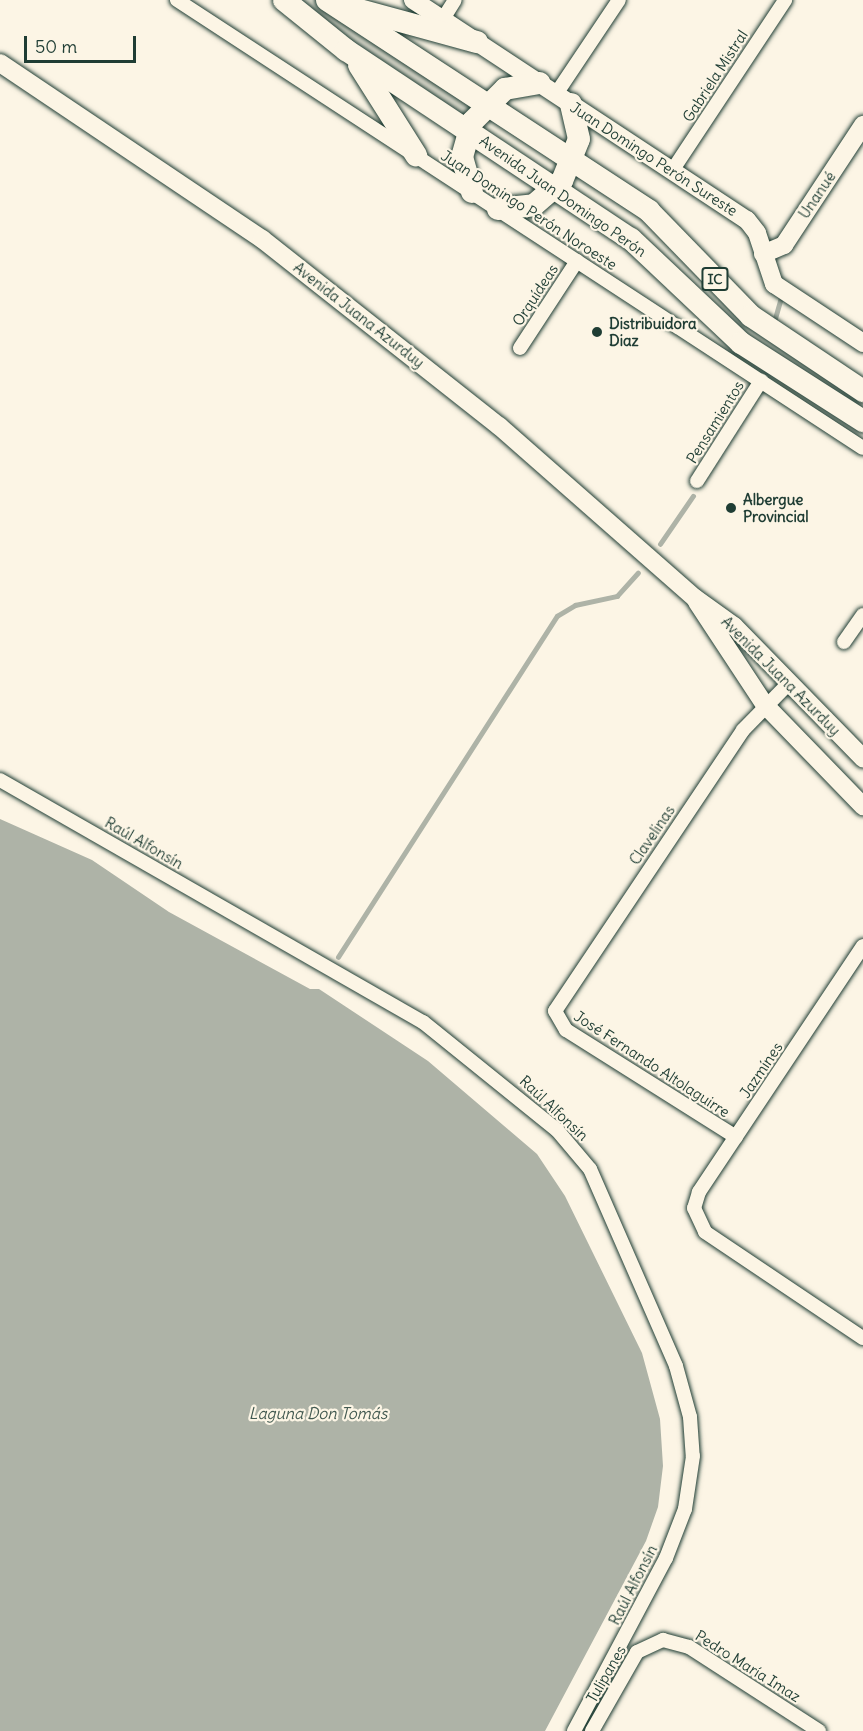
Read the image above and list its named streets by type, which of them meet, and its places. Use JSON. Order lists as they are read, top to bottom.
{
  "streets": {
    "main road": ["Avenida Juan Domingo Perón", "IC"],
    "street": [
      "Gabriela Mistral",
      "Juan Domingo Perón Sureste",
      "Unanué",
      "Juan Domingo Perón Noroeste",
      "Orquídeas",
      "Avenida Juana Azurduy",
      "Pensamientos",
      "Clavelinas",
      "Raúl Alfonsín",
      "José Fernando Altolaguirre",
      "Jazmínes",
      "Pedro María Imaz",
      "Tulipanes"
    ]
  },
  "crossings": [
    ["Gabriela Mistral", "Juan Domingo Perón Sureste"],
    ["Juan Domingo Perón Sureste", "Unanué"],
    ["Juan Domingo Perón Noroeste", "Orquídeas"],
    ["Juan Domingo Perón Noroeste", "Pensamientos"],
    ["Avenida Juana Azurduy", "Clavelinas"],
    ["Clavelinas", "José Fernando Altolaguirre"],
    ["José Fernando Altolaguirre", "Jazmínes"],
    ["Pedro María Imaz", "Tulipanes"]
  ],
  "water": ["Laguna Don Tomás"],
  "places": ["Distribuidora Diaz", "Albergue Provincial"],
  "scale_bar": "50 m"
}
